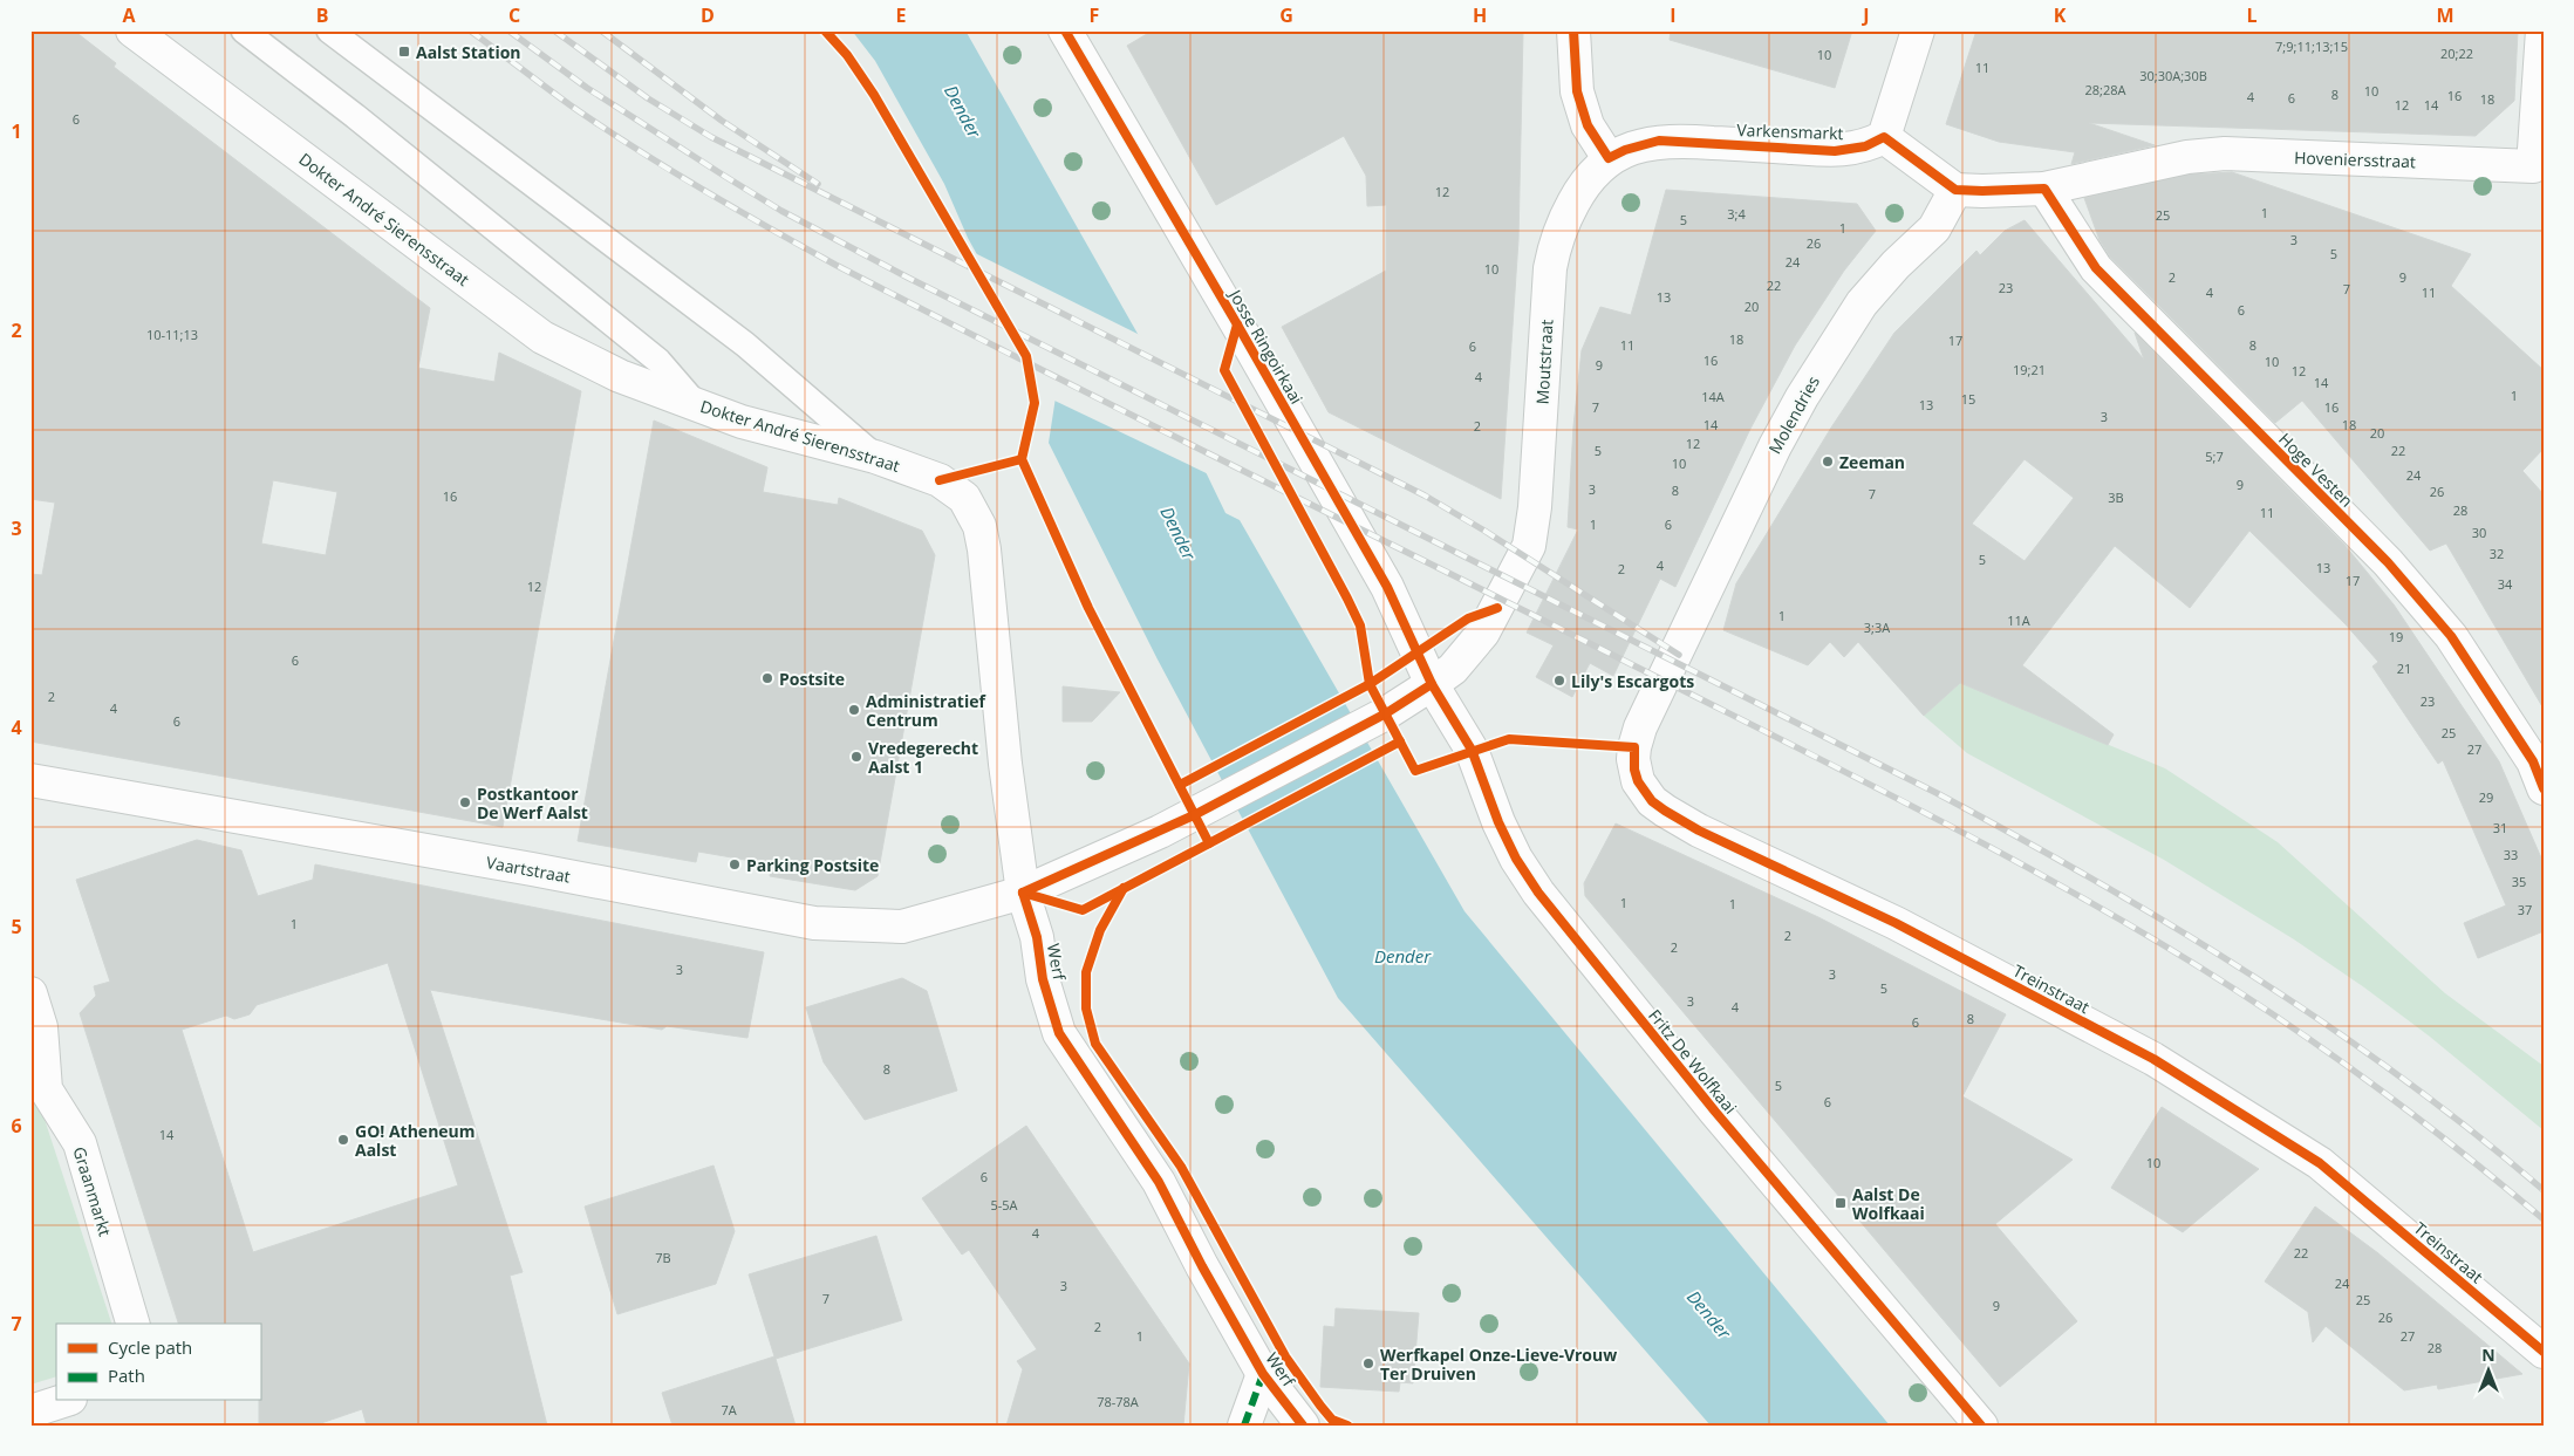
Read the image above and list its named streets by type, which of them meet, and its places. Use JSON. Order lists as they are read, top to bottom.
{
  "streets": {
    "street": [
      "Varkensmarkt",
      "Hoveniersstraat",
      "Dokter André Sierensstraat",
      "Josse Ringoirkaai",
      "Moutstraat",
      "Molendries",
      "Hoge Vesten",
      "Vaartstraat",
      "Werf",
      "Treinstraat",
      "Fritz De Wolfkaai",
      "Graanmarkt"
    ]
  },
  "crossings": [
    ["Varkensmarkt", "Moutstraat"],
    ["Hoveniersstraat", "Hoge Vesten"],
    ["Dokter André Sierensstraat", "Vaartstraat"],
    ["Dokter André Sierensstraat", "Werf"],
    ["Josse Ringoirkaai", "Moutstraat"],
    ["Josse Ringoirkaai", "Fritz De Wolfkaai"],
    ["Moutstraat", "Fritz De Wolfkaai"],
    ["Molendries", "Treinstraat"],
    ["Vaartstraat", "Werf"]
  ],
  "water": ["Dender"],
  "places": {
    "transit": ["Aalst Station", "Aalst De Wolfkaai"],
    "other": [
      "Zeeman",
      "Postsite",
      "Lily's Escargots",
      "Administratief Centrum",
      "Vredegerecht Aalst 1",
      "Postkantoor De Werf Aalst",
      "Parking Postsite",
      "GO! Atheneum Aalst",
      "Werfkapel Onze-Lieve-Vrouw Ter Druiven"
    ]
  },
  "house_numbers": [
    "7;9;11;13;15",
    "20;22",
    "10",
    "11",
    "30;30A;30B",
    "28;28A",
    "10",
    "8",
    "16",
    "4",
    "6",
    "18",
    "12",
    "14",
    "6",
    "12",
    "1",
    "3;4",
    "25",
    "5",
    "1",
    "3",
    "26",
    "5",
    "24",
    "10",
    "2",
    "9",
    "22",
    "23",
    "7",
    "4",
    "11",
    "13",
    "20",
    "6",
    "10-11;13",
    "18",
    "17",
    "11",
    "8",
    "6",
    "16",
    "10",
    "9",
    "19;21",
    "12",
    "4",
    "14",
    "1",
    "14A",
    "15",
    "13",
    "7",
    "16",
    "3",
    "14",
    "18",
    "2",
    "20",
    "12",
    "5",
    "22",
    "5;7",
    "10",
    "24",
    "9",
    "3",
    "8",
    "26",
    "7",
    "16",
    "3B",
    "28",
    "11",
    "1",
    "6",
    "30",
    "32",
    "5",
    "4",
    "13",
    "2",
    "17",
    "34",
    "12",
    "1",
    "11A",
    "3;3A",
    "19",
    "6",
    "21",
    "2",
    "23",
    "4",
    "6",
    "25",
    "27",
    "29",
    "31",
    "33",
    "35",
    "1",
    "1",
    "37",
    "1",
    "2",
    "2",
    "3",
    "3",
    "5",
    "3",
    "4",
    "8",
    "6",
    "8",
    "5",
    "6",
    "14",
    "10",
    "6",
    "5-5A",
    "4",
    "22",
    "7B",
    "24",
    "3",
    "7",
    "25",
    "9",
    "26",
    "2",
    "1",
    "27",
    "28",
    "78-78A",
    "7A"
  ],
  "legend": ["Cycle path", "Path"],
  "north": "top",
  "grid": {
    "columns": [
      "A",
      "B",
      "C",
      "D",
      "E",
      "F",
      "G",
      "H",
      "I",
      "J",
      "K",
      "L",
      "M"
    ],
    "rows": [
      "1",
      "2",
      "3",
      "4",
      "5",
      "6",
      "7"
    ]
  }
}
